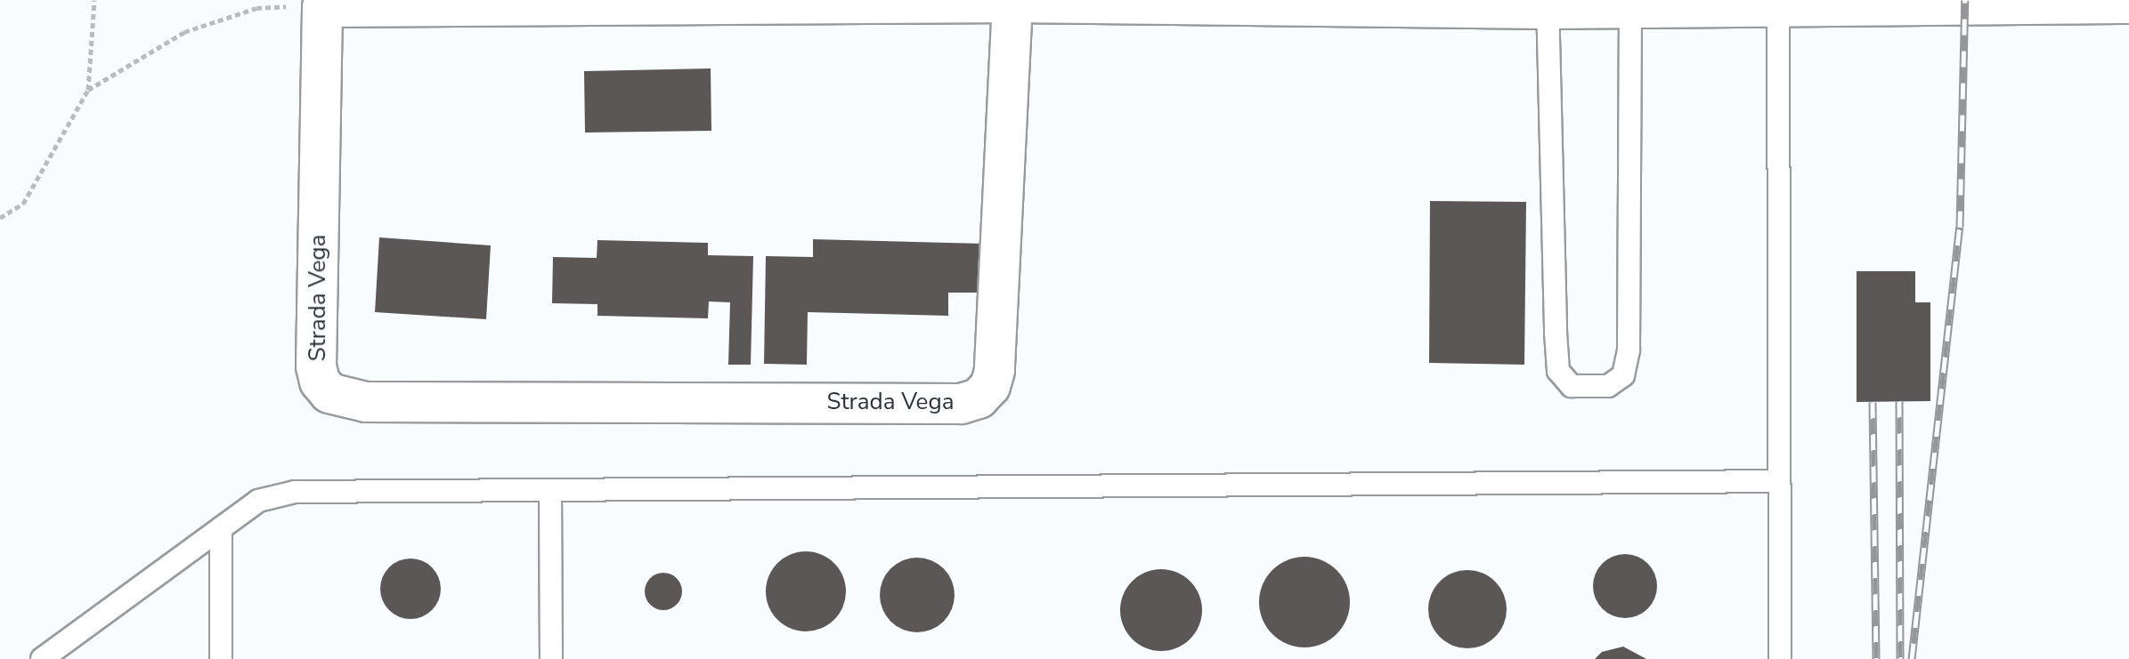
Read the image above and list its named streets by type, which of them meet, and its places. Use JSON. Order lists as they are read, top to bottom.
{
  "streets": {
    "street": ["Strada Vega"]
  }
}
